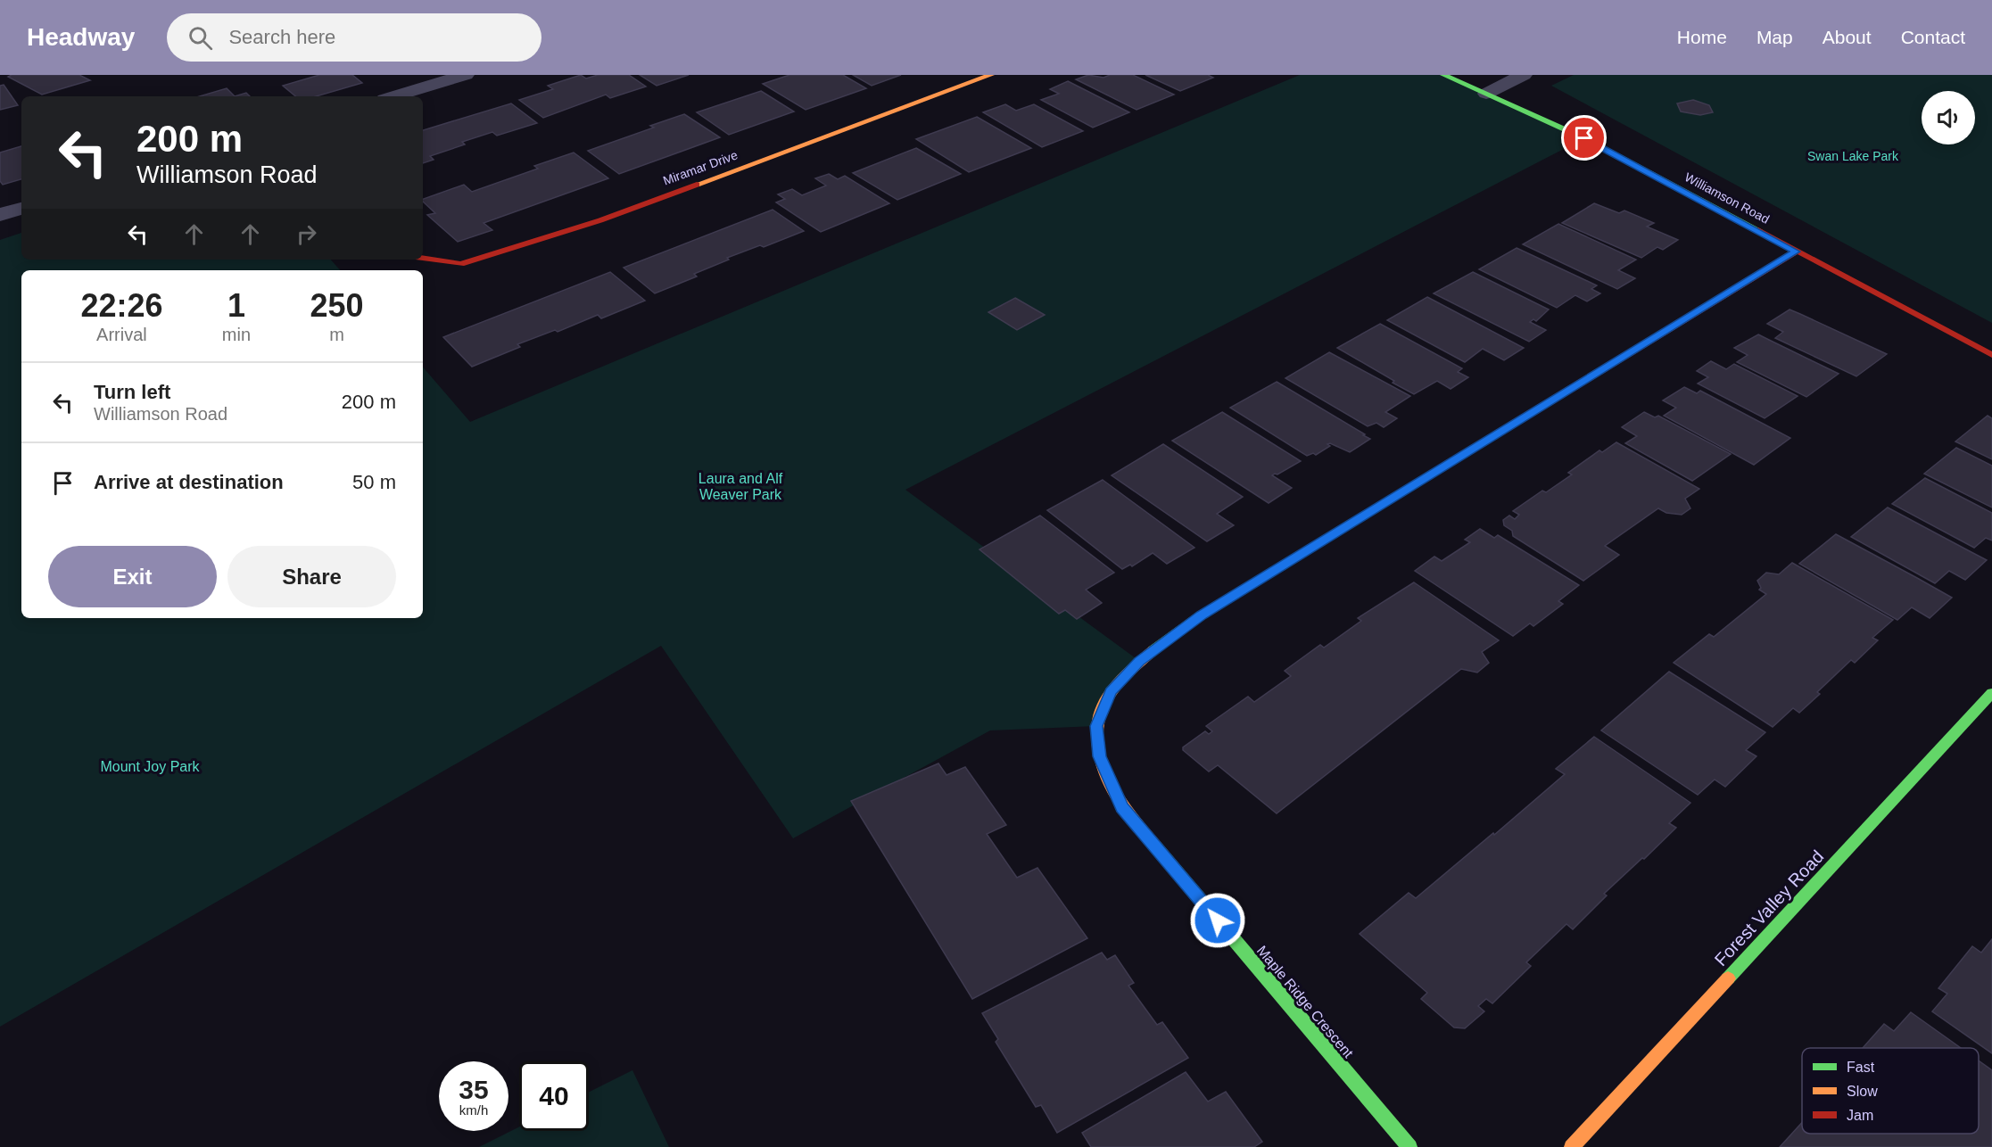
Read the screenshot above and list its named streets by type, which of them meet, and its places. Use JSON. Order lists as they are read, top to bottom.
{
  "streets": {
    "street": [
      "Miramar Drive",
      "Williamson Road",
      "Forest Valley Road",
      "Maple Ridge Crescent"
    ]
  },
  "crossings": [
    ["Williamson Road", "Maple Ridge Crescent"]
  ],
  "parks": ["Swan Lake Park", "Laura and Alf Weaver Park", "Mount Joy Park"],
  "legend": ["Fast", "Slow", "Jam"],
  "page": {
    "header": "Headway",
    "search": "Search here",
    "nav": [
      "Home",
      "Map",
      "About",
      "Contact"
    ],
    "turn": ["200 m", "Williamson Road"],
    "eta": [
      "22:26",
      "Arrival",
      "1",
      "min",
      "250",
      "m"
    ],
    "list": [
      {
        "name": "Turn left",
        "note": "Williamson Road",
        "value": "200 m"
      },
      {
        "name": "Arrive at destination",
        "value": "50 m"
      }
    ],
    "buttons": ["Exit", "Share"],
    "speed": "35 km/h",
    "limit": "40"
  }
}
